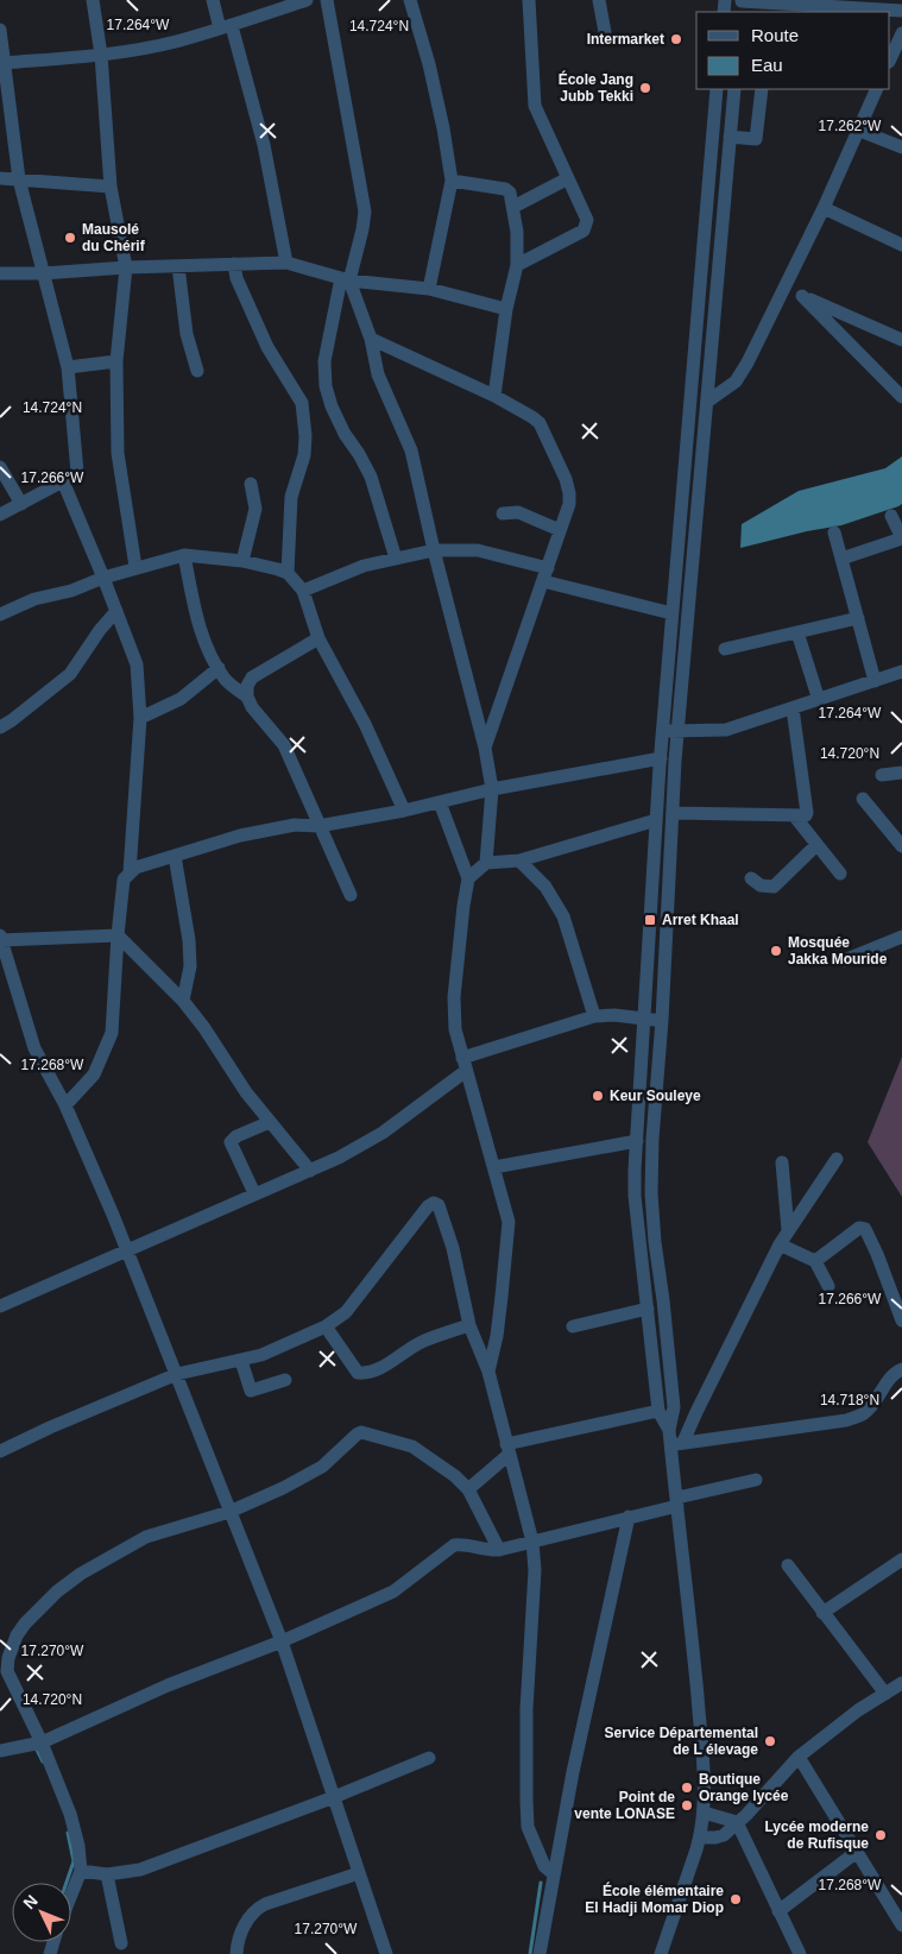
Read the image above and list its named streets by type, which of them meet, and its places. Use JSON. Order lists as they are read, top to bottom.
{
  "places": {
    "other": [
      "Intermarket",
      "École Jang Jubb Tekki",
      "Mausolé du Chérif",
      "Mosquée Jakka Mouride",
      "Keur Souleye",
      "Service Départemental de L élevage",
      "Boutique Orange lycée",
      "Point de vente LONASE",
      "Lycée moderne de Rufisque",
      "École élémentaire El Hadji Momar Diop"
    ],
    "transit": ["Arret Khaal"]
  },
  "legend": ["Route", "Eau"],
  "north": "top left",
  "coordinates": [
    "17.264°W",
    "14.724°N",
    "17.262°W",
    "17.266°W",
    "14.720°N",
    "17.268°W",
    "14.718°N",
    "17.270°W"
  ]
}
